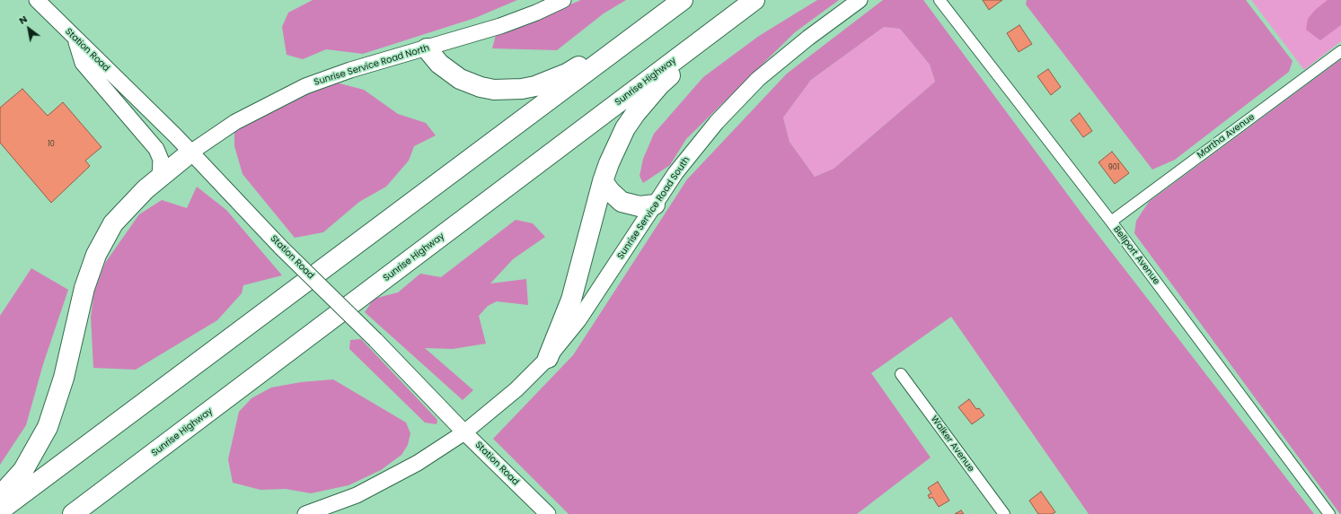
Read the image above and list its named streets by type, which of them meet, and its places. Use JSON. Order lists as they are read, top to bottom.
{
  "streets": {
    "highway": ["Sunrise Highway"],
    "street": [
      "Station Road",
      "Sunrise Service Road North",
      "Martha Avenue",
      "Sunrise Service Road South",
      "Bellport Avenue",
      "Walker Avenue"
    ]
  },
  "crossings": [
    ["Station Road", "Sunrise Service Road North"],
    ["Station Road", "Sunrise Service Road South"],
    ["Martha Avenue", "Bellport Avenue"]
  ],
  "house_numbers": ["10", "901"],
  "north": "top left"
}
